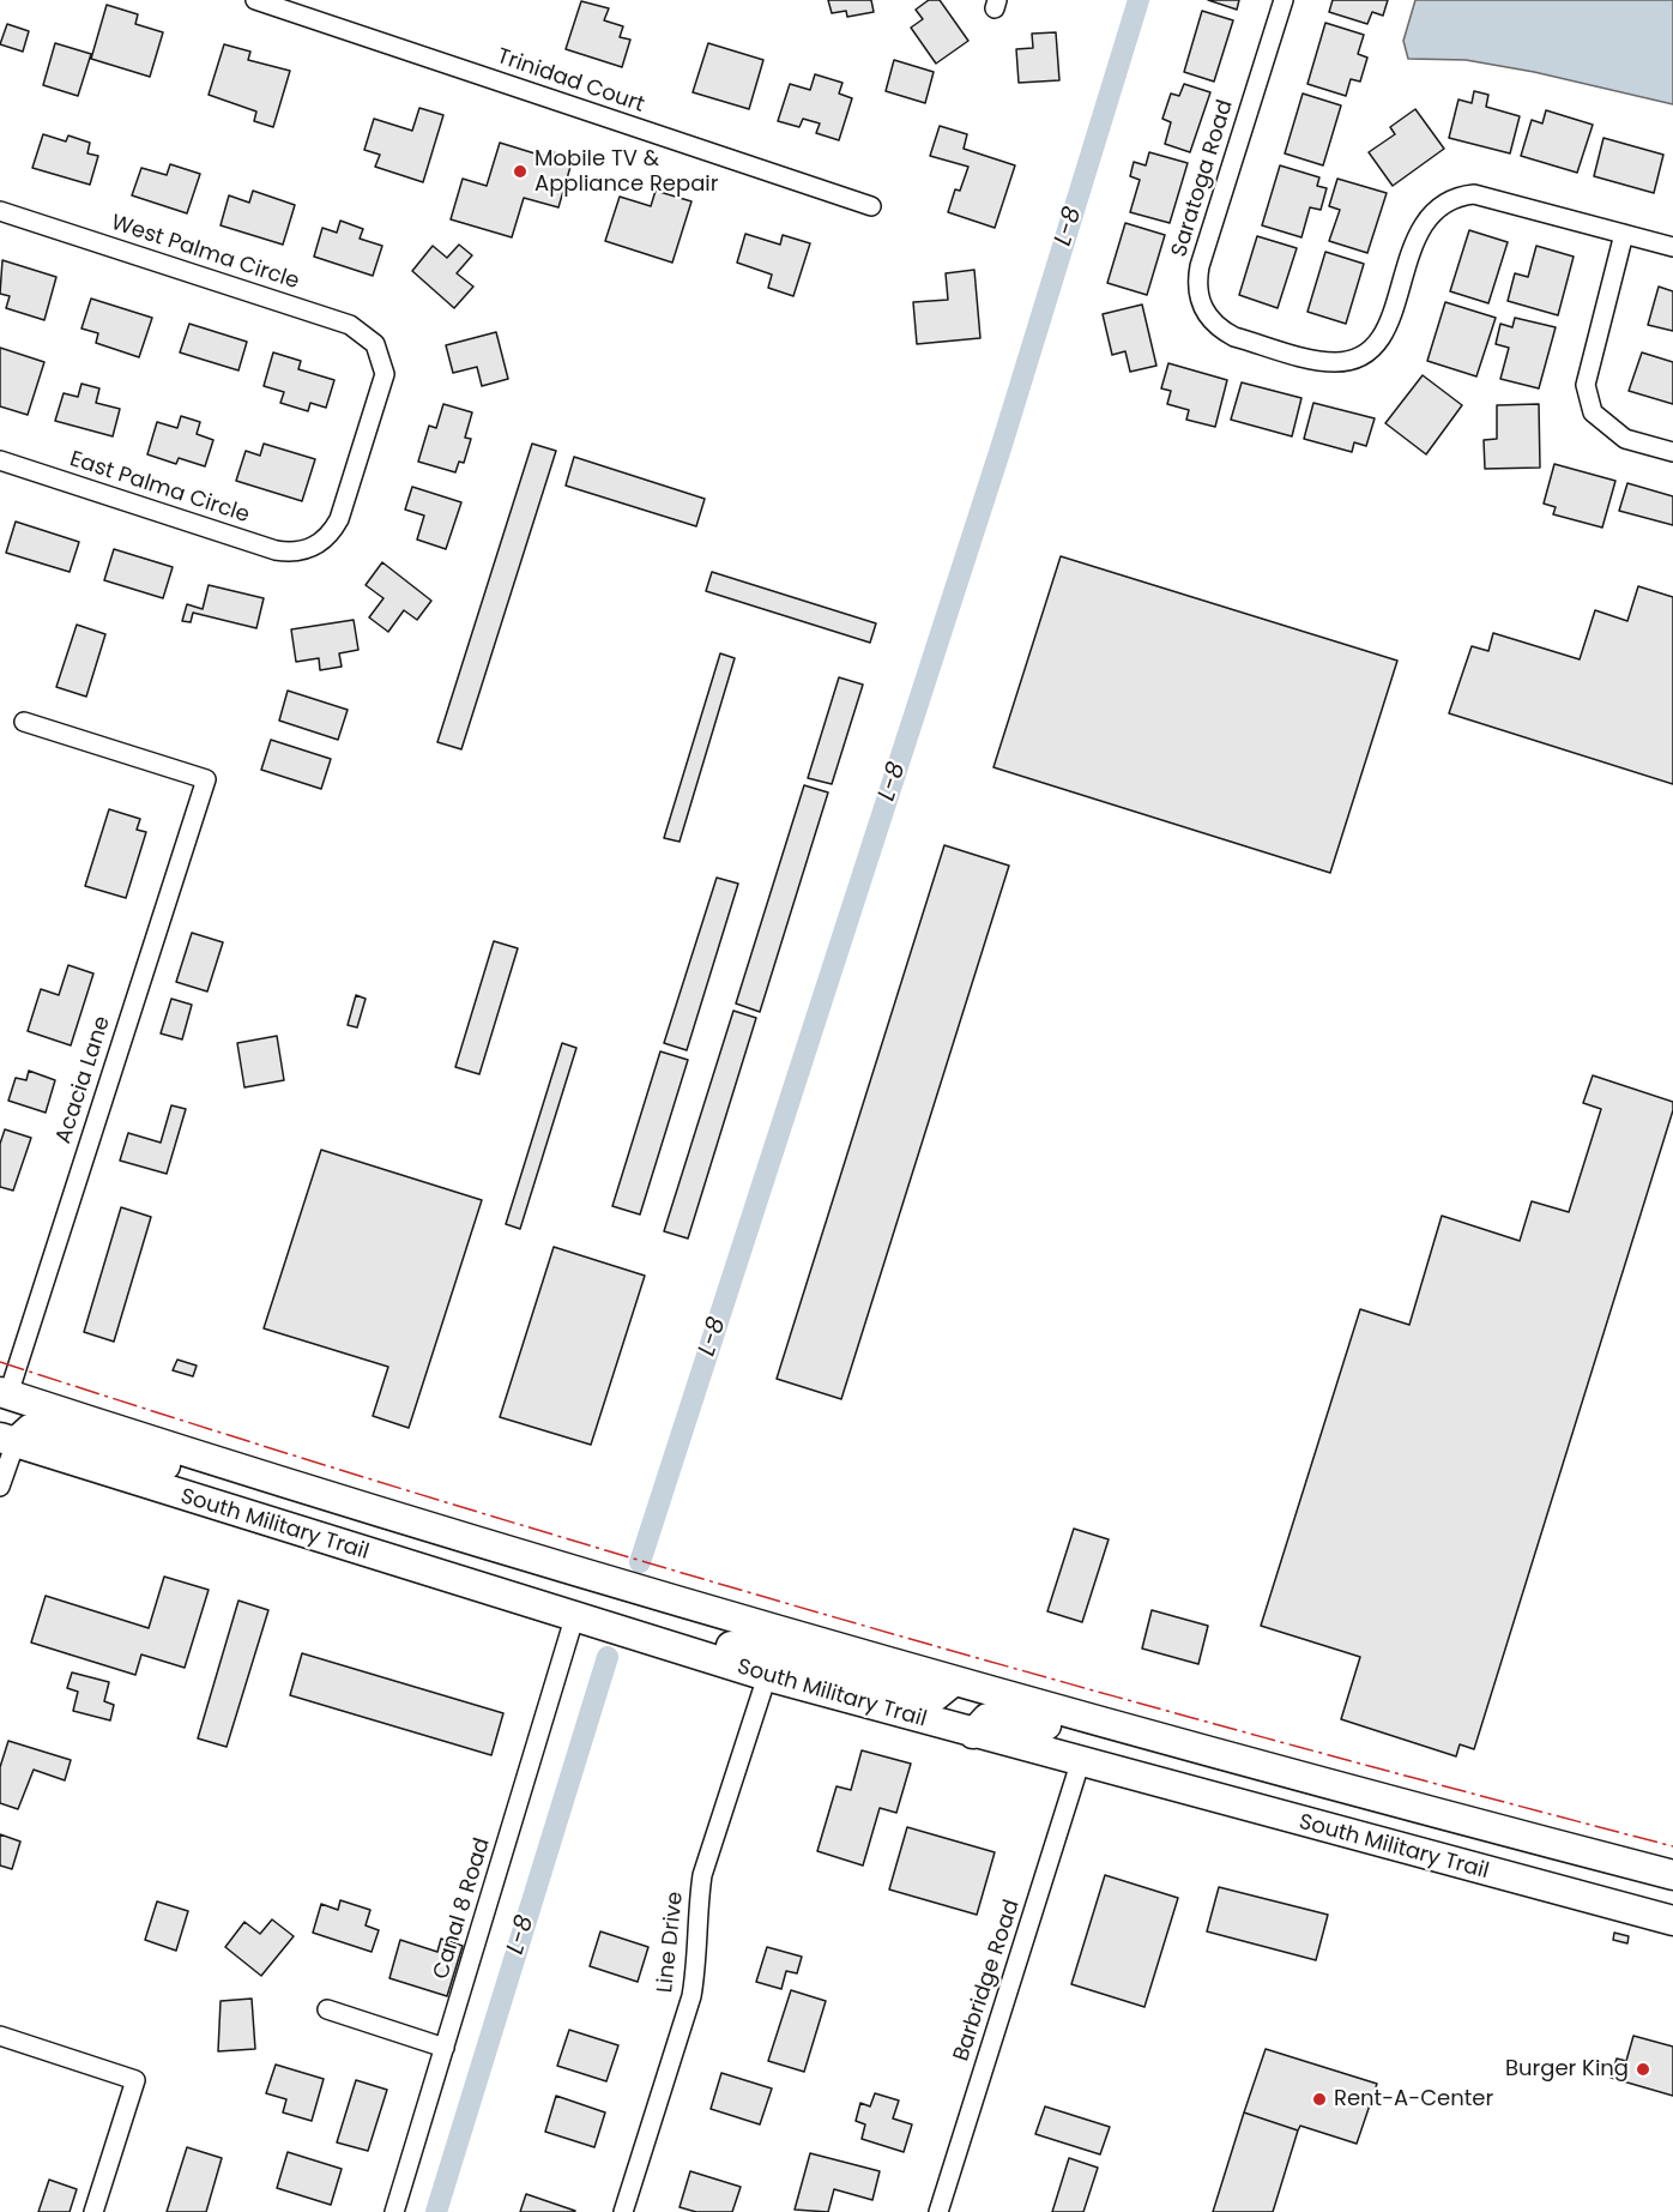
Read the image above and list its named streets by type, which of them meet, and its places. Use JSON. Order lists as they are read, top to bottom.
{
  "streets": {
    "main road": ["South Military Trail"],
    "street": [
      "Trinidad Court",
      "Saratoga Road",
      "West Palma Circle",
      "East Palma Circle",
      "Acacia Lane",
      "Canal 8 Road",
      "Line Drive",
      "Barbridge Road"
    ]
  },
  "crossings": [
    ["West Palma Circle", "East Palma Circle"],
    ["Acacia Lane", "South Military Trail"],
    ["South Military Trail", "Canal 8 Road"],
    ["South Military Trail", "Line Drive"],
    ["South Military Trail", "Barbridge Road"]
  ],
  "water": ["L-8"],
  "places": ["Mobile TV & Appliance Repair", "Burger King", "Rent-A-Center"]
}
